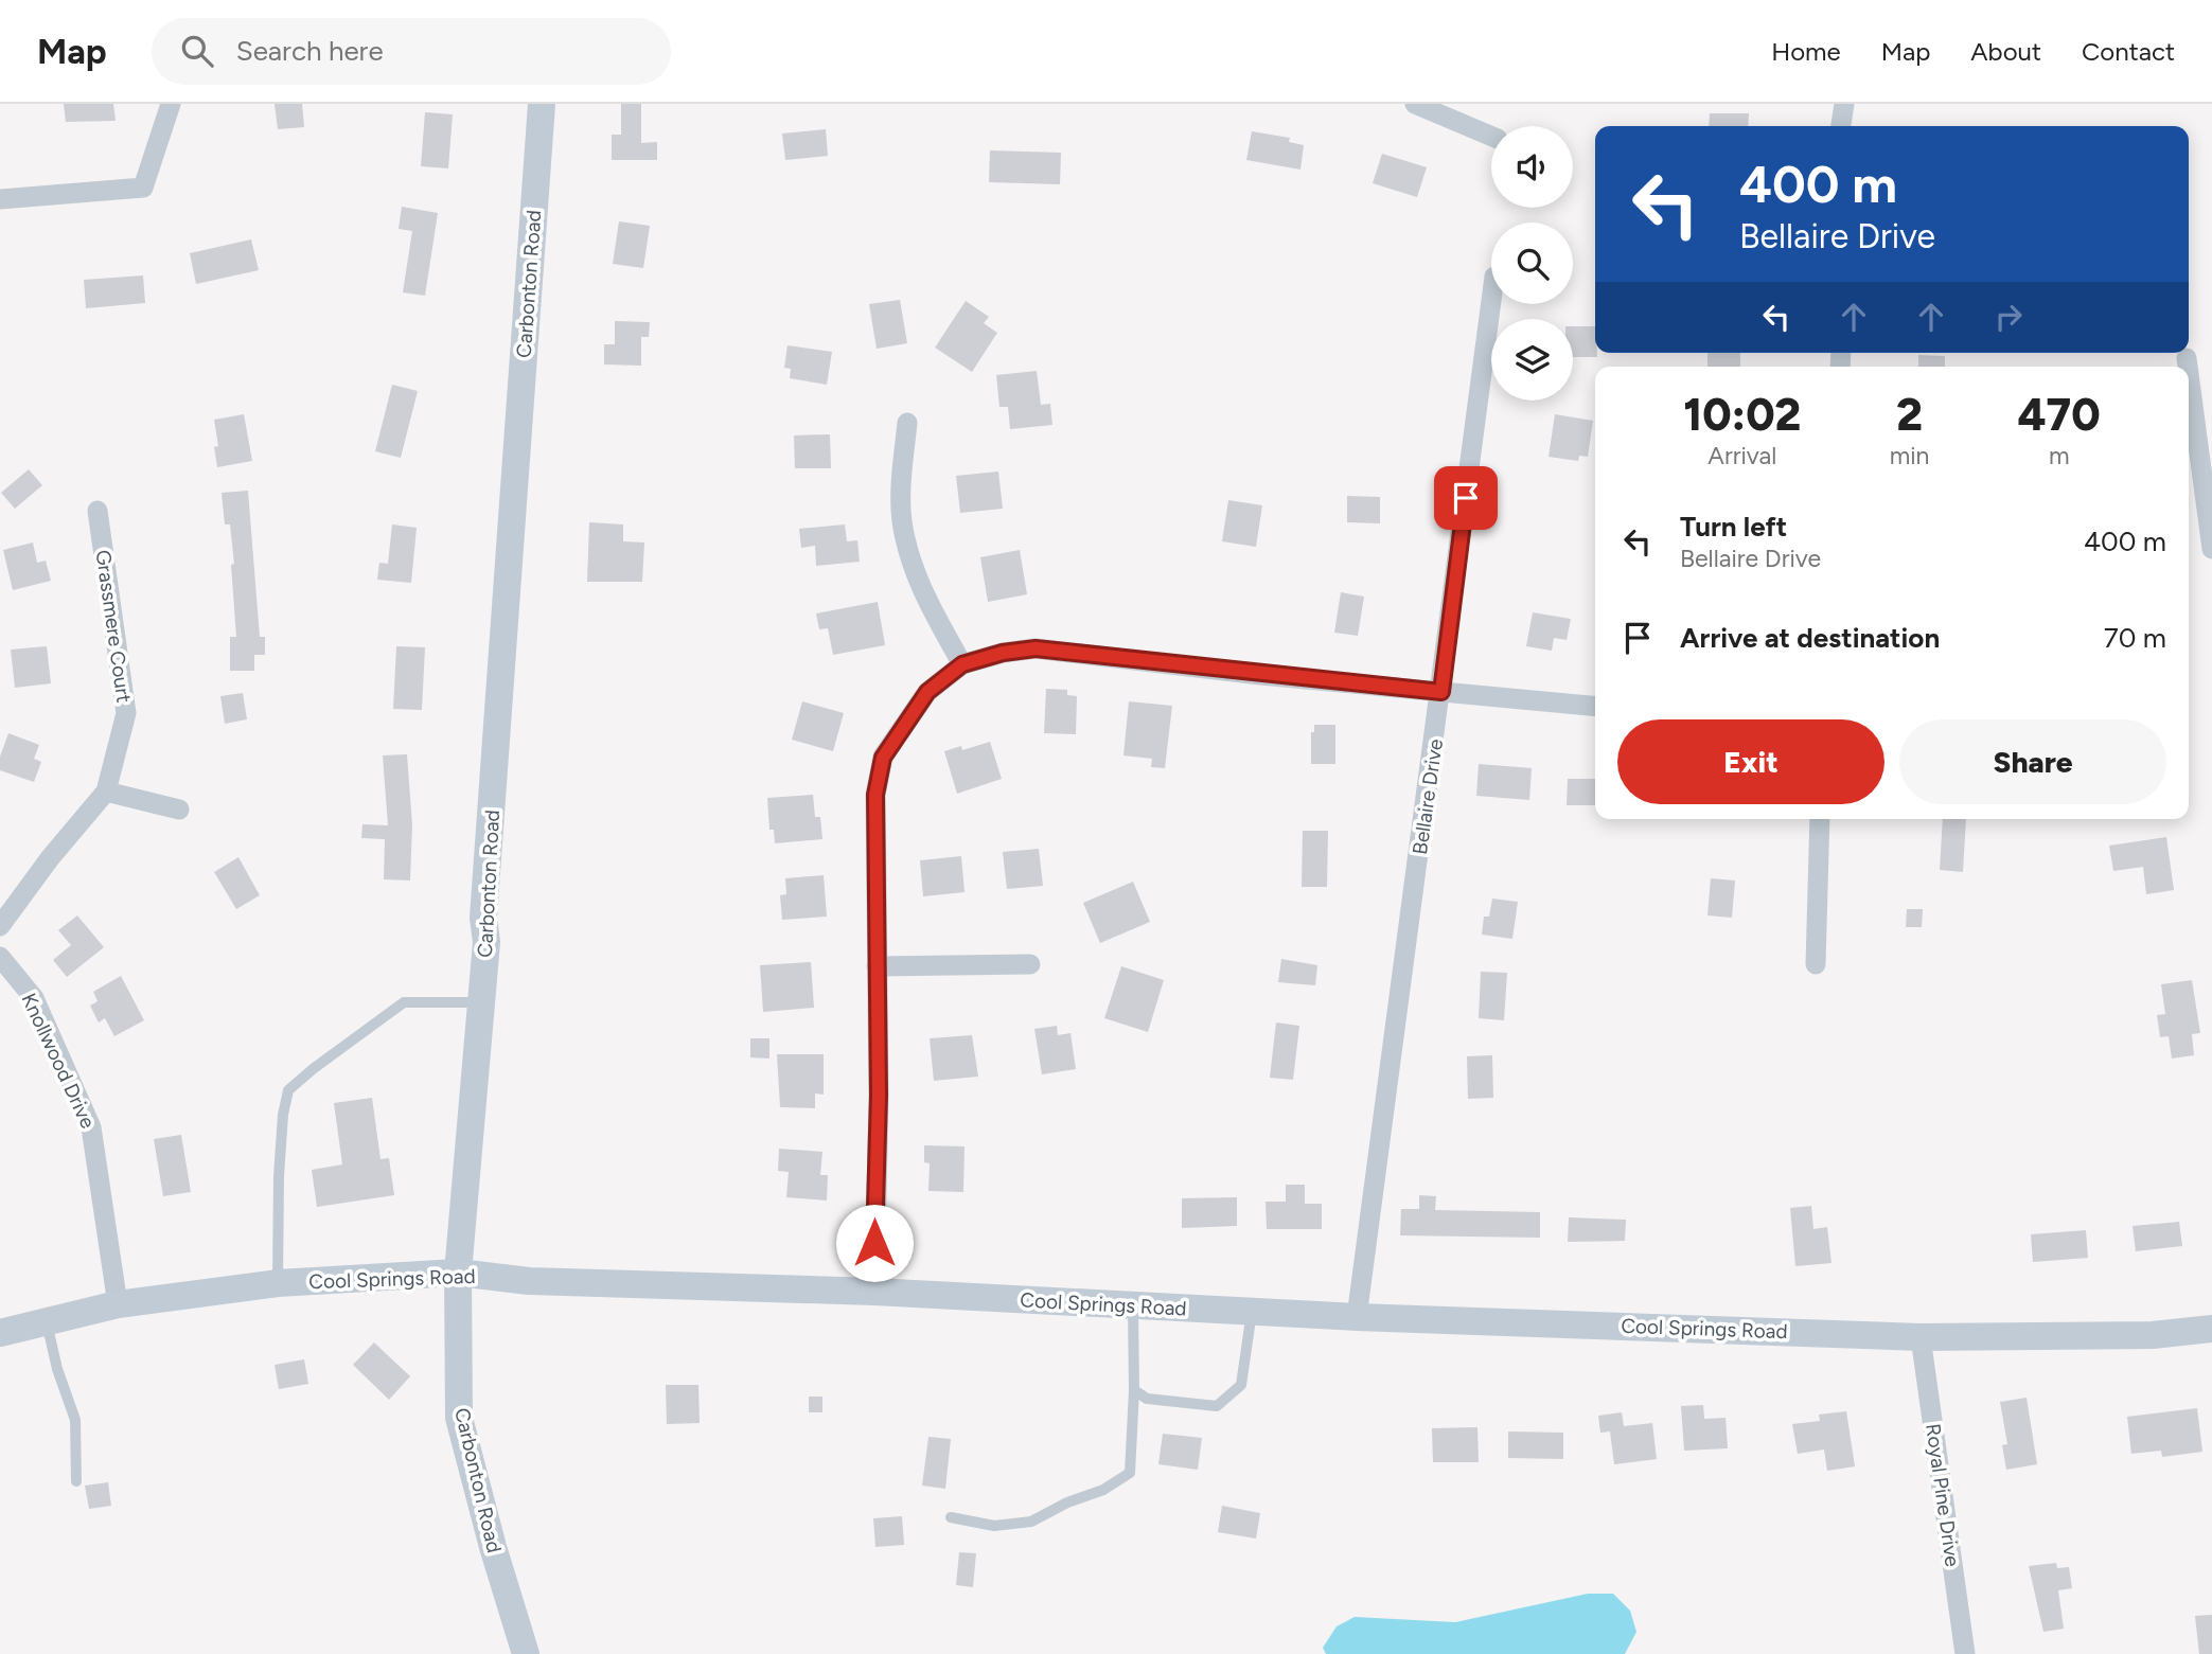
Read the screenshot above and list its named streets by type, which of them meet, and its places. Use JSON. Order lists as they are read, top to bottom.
{
  "streets": {
    "street": [
      "Carbonton Road",
      "Grassmere Court",
      "Bellaire Drive",
      "Knollwood Drive",
      "Cool Springs Road",
      "Royal Pine Drive"
    ]
  },
  "crossings": [
    ["Carbonton Road", "Cool Springs Road"],
    ["Bellaire Drive", "Cool Springs Road"],
    ["Knollwood Drive", "Cool Springs Road"],
    ["Cool Springs Road", "Royal Pine Drive"]
  ],
  "page": {
    "header": "Map",
    "search": "Search here",
    "nav": [
      "Home",
      "Map",
      "About",
      "Contact"
    ],
    "turn": ["400 m", "Bellaire Drive"],
    "eta": [
      "10:02",
      "Arrival",
      "2",
      "min",
      "470",
      "m"
    ],
    "list": [
      {
        "name": "Turn left",
        "note": "Bellaire Drive",
        "value": "400 m"
      },
      {
        "name": "Arrive at destination",
        "value": "70 m"
      }
    ],
    "buttons": ["Exit", "Share"]
  }
}
